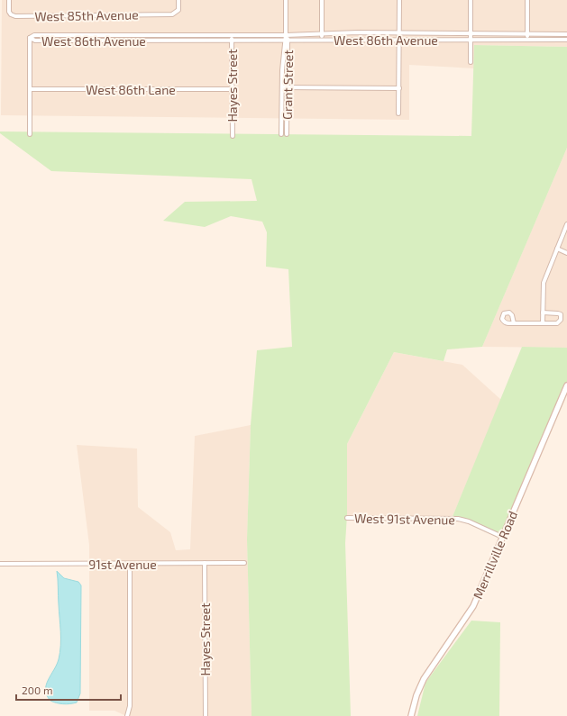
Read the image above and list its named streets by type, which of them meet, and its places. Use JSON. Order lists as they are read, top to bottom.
{
  "streets": {
    "street": [
      "West 85th Avenue",
      "West 86th Avenue",
      "Grant Street",
      "Hayes Street",
      "West 86th Lane",
      "West 91st Avenue",
      "Merrillville Road",
      "91st Avenue"
    ]
  },
  "crossings": [
    ["West 86th Avenue", "Grant Street"],
    ["West 86th Avenue", "Hayes Street"],
    ["Hayes Street", "West 86th Lane"],
    ["Hayes Street", "91st Avenue"],
    ["West 91st Avenue", "Merrillville Road"]
  ],
  "scale_bar": "200 m"
}
